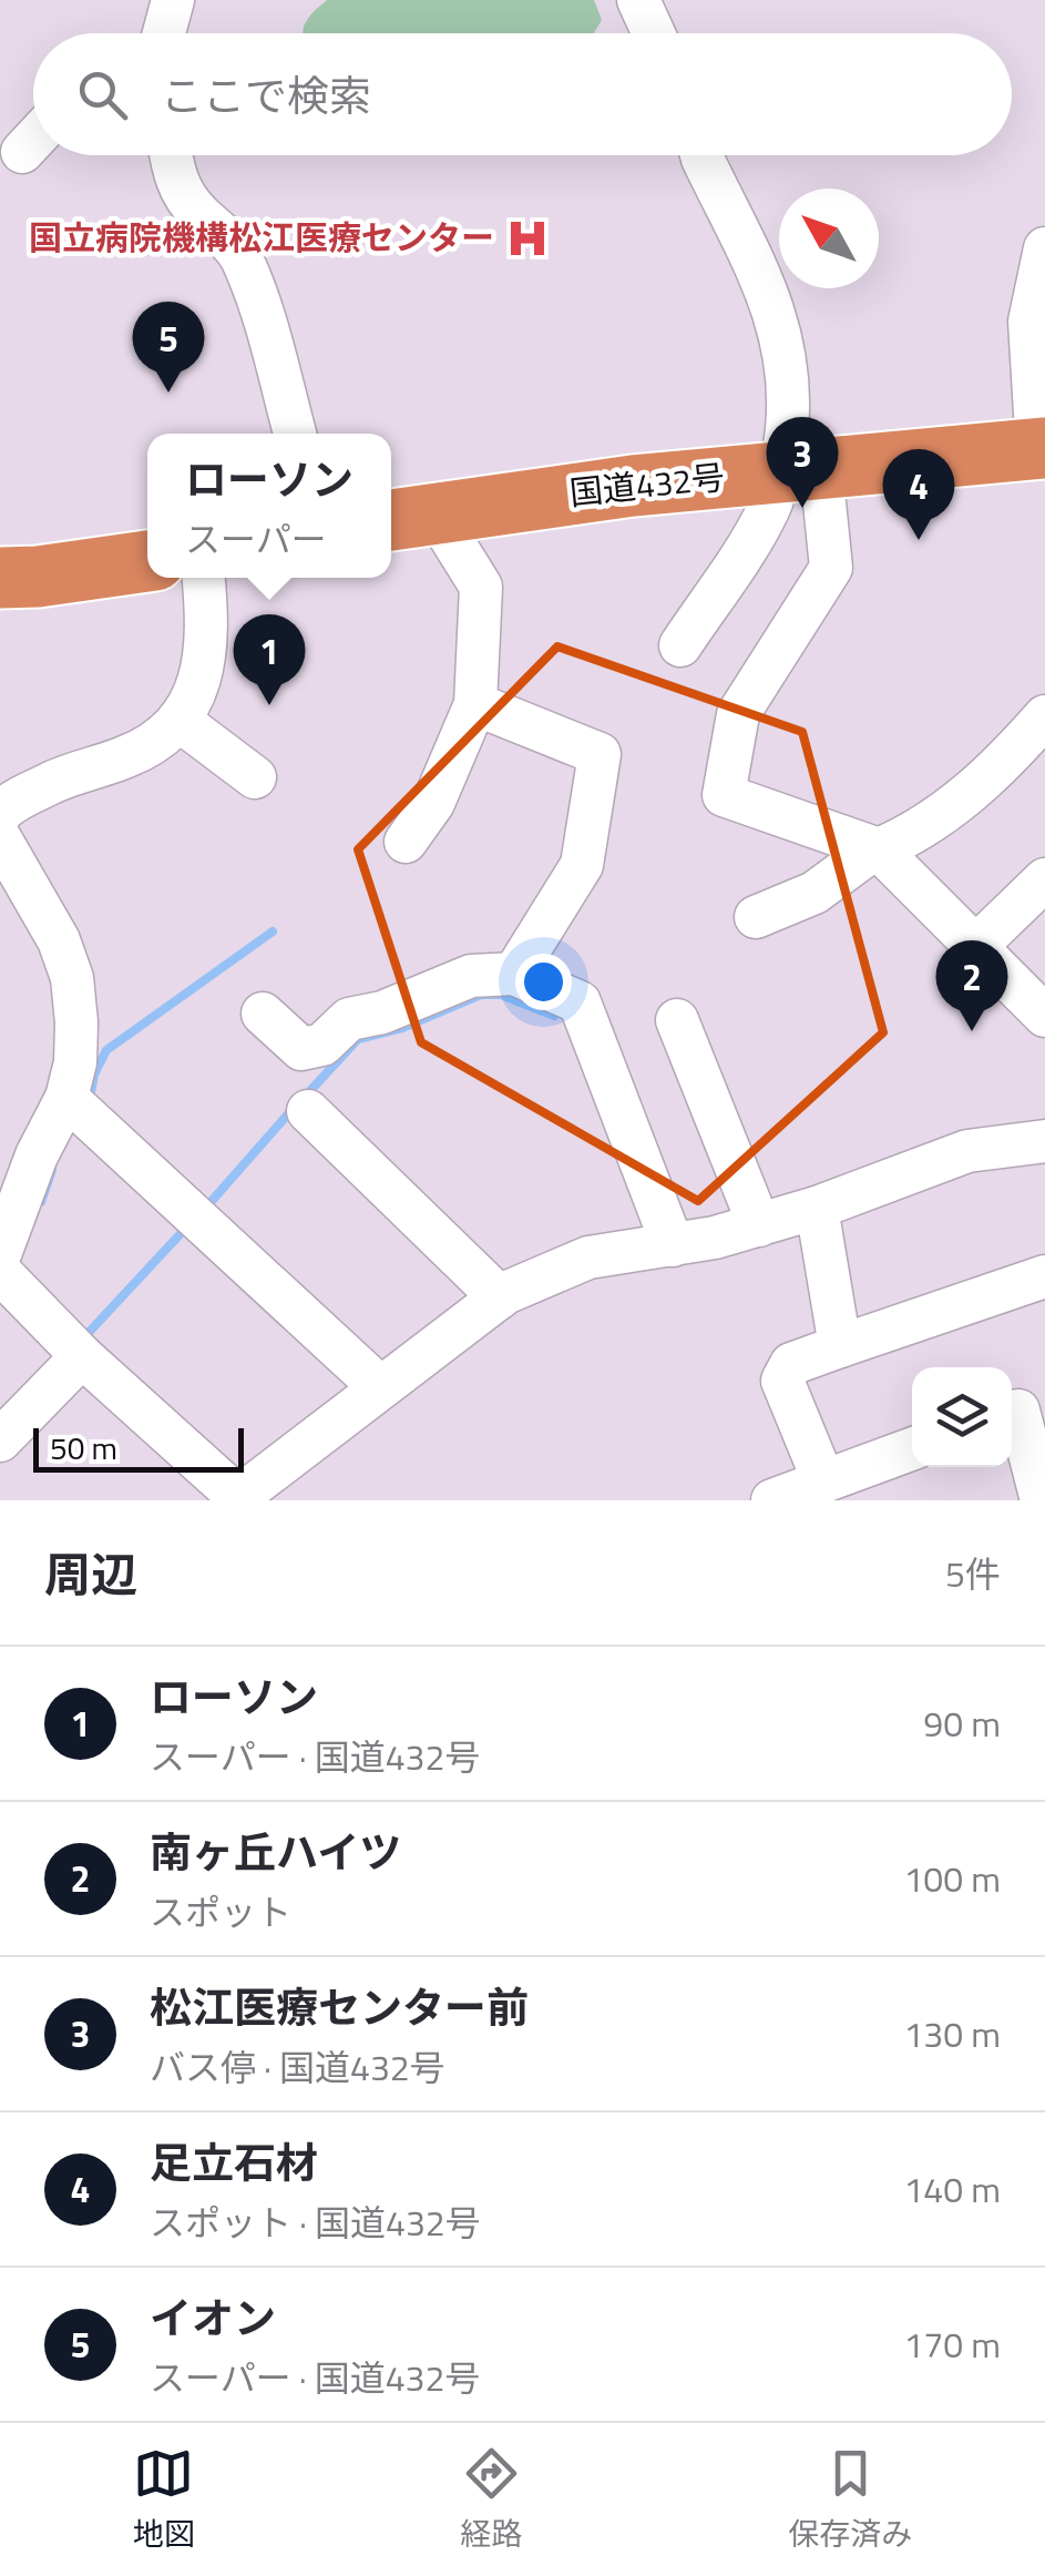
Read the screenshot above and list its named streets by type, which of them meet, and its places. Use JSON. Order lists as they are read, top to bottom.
{
  "streets": {
    "highway": ["国道432号"]
  },
  "places": {
    "hospital": ["国立病院機構松江医療センター"]
  },
  "scale_bar": "50 m",
  "north": "top left",
  "page": {
    "search": "ここで検索",
    "pins": [
      "5",
      "3",
      "4",
      "1",
      "2"
    ],
    "popup": ["ローソン", "スーパー"],
    "scale": "50 m",
    "heading": ["周辺", "5件"],
    "list": [
      {
        "mark": "1",
        "name": "ローソン",
        "note": "スーパー · 国道432号",
        "value": "90 m"
      },
      {
        "mark": "2",
        "name": "南ヶ丘ハイツ",
        "note": "スポット",
        "value": "100 m"
      },
      {
        "mark": "3",
        "name": "松江医療センター前",
        "note": "バス停 · 国道432号",
        "value": "130 m"
      },
      {
        "mark": "4",
        "name": "足立石材",
        "note": "スポット · 国道432号",
        "value": "140 m"
      },
      {
        "mark": "5",
        "name": "イオン",
        "note": "スーパー · 国道432号",
        "value": "170 m"
      }
    ],
    "nav": ["地図", "経路", "保存済み"]
  }
}
